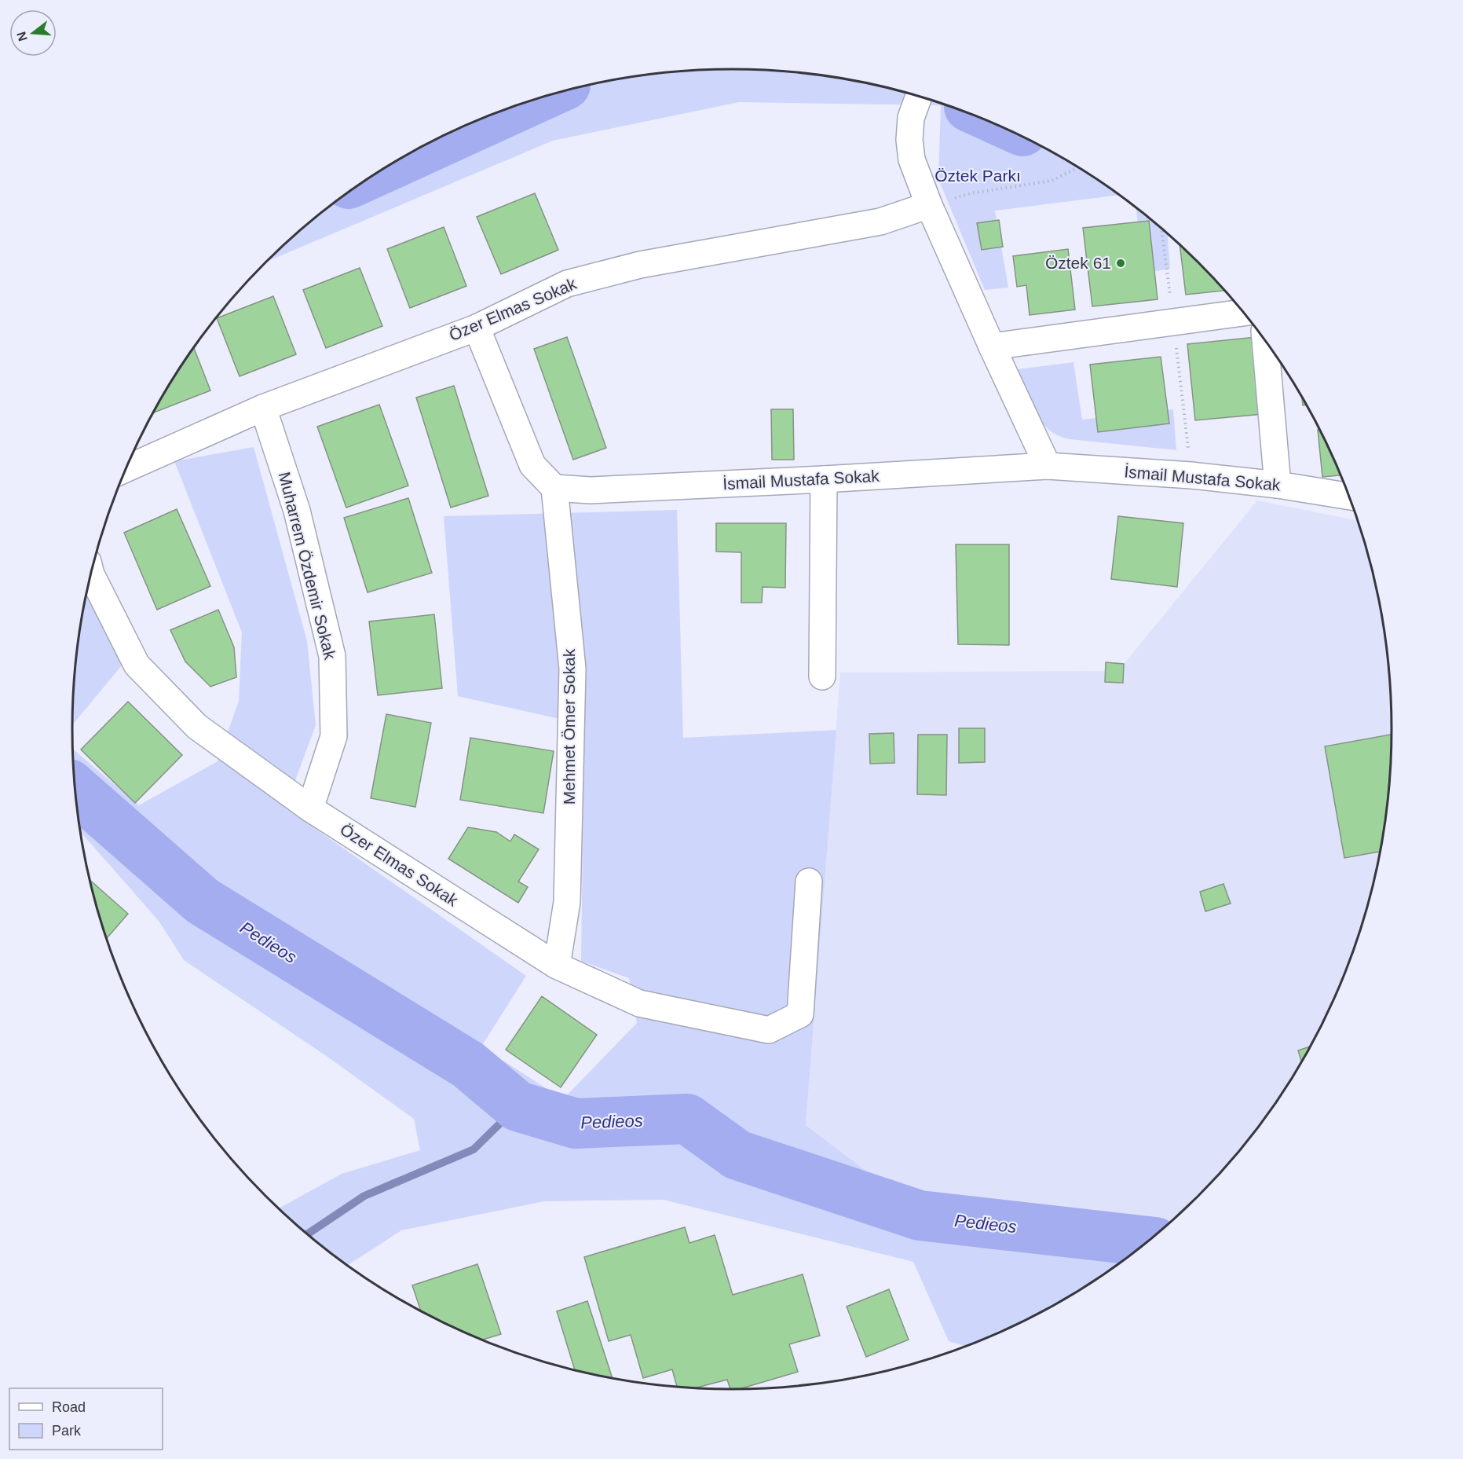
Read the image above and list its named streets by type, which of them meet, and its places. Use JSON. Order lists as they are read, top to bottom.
{
  "streets": {
    "street": [
      "Özer Elmas Sokak",
      "İsmail Mustafa Sokak",
      "Muharrem Özdemir Sokak",
      "Mehmet Ömer Sokak"
    ]
  },
  "crossings": [
    ["Özer Elmas Sokak", "Muharrem Özdemir Sokak"],
    ["Özer Elmas Sokak", "Mehmet Ömer Sokak"],
    ["İsmail Mustafa Sokak", "Mehmet Ömer Sokak"]
  ],
  "water": ["Pedieos"],
  "parks": ["Öztek Parkı"],
  "places": ["Öztek 61"],
  "legend": ["Road", "Park"],
  "north": "left"
}
